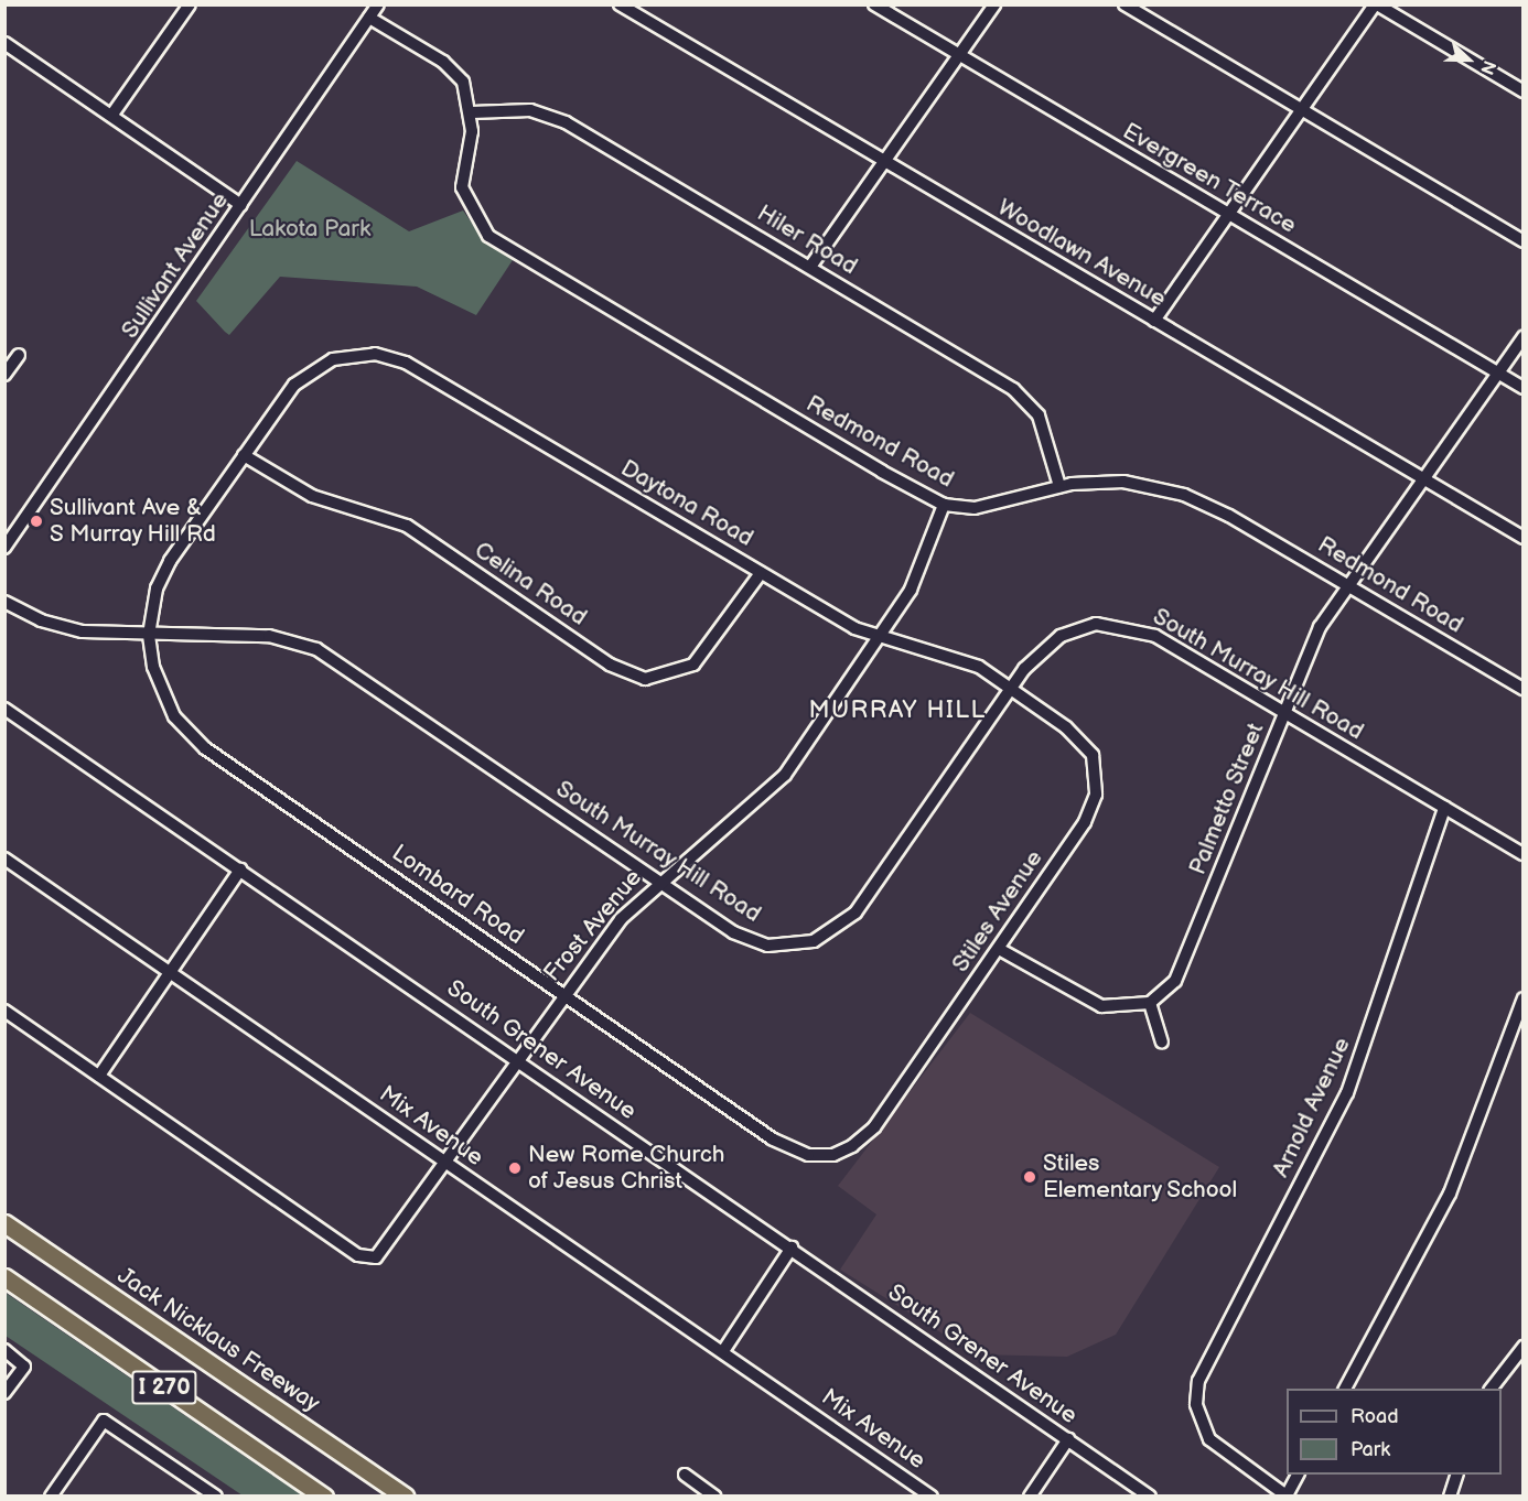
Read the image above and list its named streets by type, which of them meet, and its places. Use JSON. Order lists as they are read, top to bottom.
{
  "streets": {
    "highway": ["Jack Nicklaus Freeway", "I 270"],
    "street": [
      "Evergreen Terrace",
      "Hiler Road",
      "Woodlawn Avenue",
      "Sullivant Avenue",
      "Redmond Road",
      "Daytona Road",
      "Celina Road",
      "South Murray Hill Road",
      "Palmetto Street",
      "Lombard Road",
      "Stiles Avenue",
      "Frost Avenue",
      "South Grener Avenue",
      "Arnold Avenue",
      "Mix Avenue"
    ]
  },
  "crossings": [
    ["Evergreen Terrace", "Palmetto Street"],
    ["Hiler Road", "Redmond Road"],
    ["Woodlawn Avenue", "Palmetto Street"],
    ["Sullivant Avenue", "Redmond Road"],
    ["Redmond Road", "Palmetto Street"],
    ["Redmond Road", "Frost Avenue"],
    ["Daytona Road", "Celina Road"],
    ["Daytona Road", "South Murray Hill Road"],
    ["Daytona Road", "Stiles Avenue"],
    ["Daytona Road", "Frost Avenue"],
    ["South Murray Hill Road", "Palmetto Street"],
    ["South Murray Hill Road", "Lombard Road"],
    ["South Murray Hill Road", "Stiles Avenue"],
    ["South Murray Hill Road", "Frost Avenue"],
    ["South Murray Hill Road", "Arnold Avenue"],
    ["Lombard Road", "Stiles Avenue"],
    ["Lombard Road", "Frost Avenue"],
    ["Frost Avenue", "South Grener Avenue"],
    ["Frost Avenue", "Mix Avenue"]
  ],
  "districts": ["MURRAY HILL"],
  "parks": ["Lakota Park"],
  "places": ["Sullivant Ave & S Murray Hill Rd", "New Rome Church of Jesus Christ", "Stiles Elementary School"],
  "legend": ["Road", "Park"],
  "north": "right"
}
